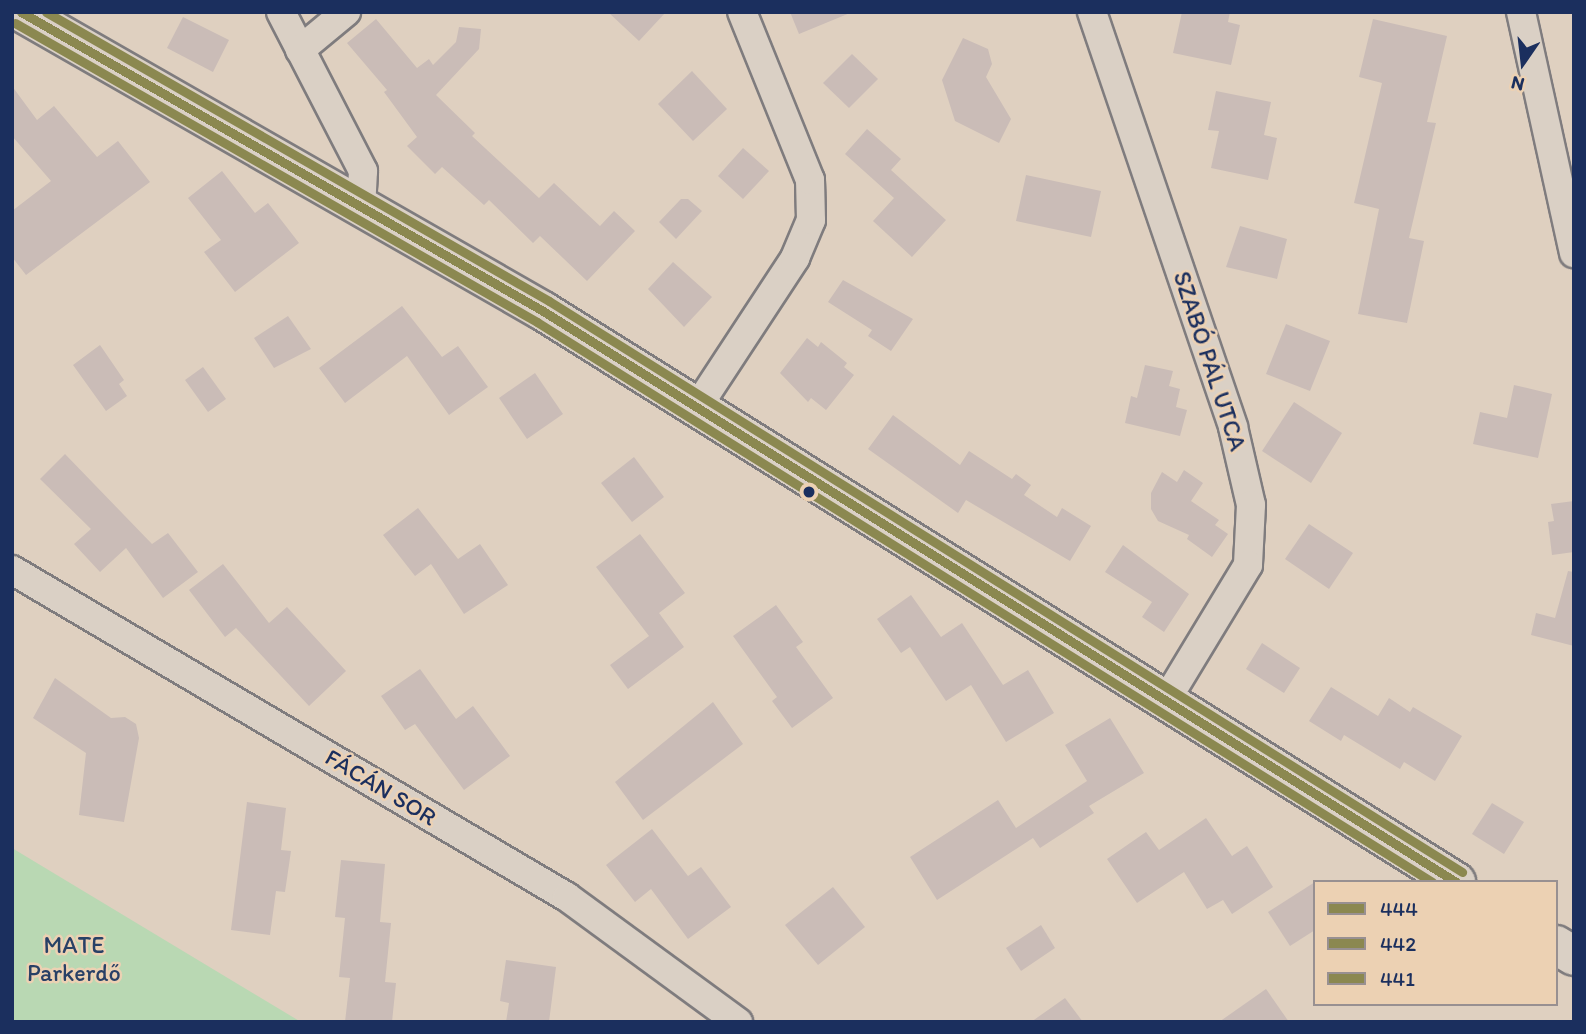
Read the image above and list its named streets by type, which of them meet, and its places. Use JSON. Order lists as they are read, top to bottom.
{
  "streets": {
    "street": ["SZABÓ PÁL UTCA", "FÁCÁN SOR"]
  },
  "parks": ["MATE Parkerdő"],
  "lines": ["transit line 444", "transit line 441", "transit line 442"],
  "legend": ["444", "442", "441"],
  "north": "bottom"
}
